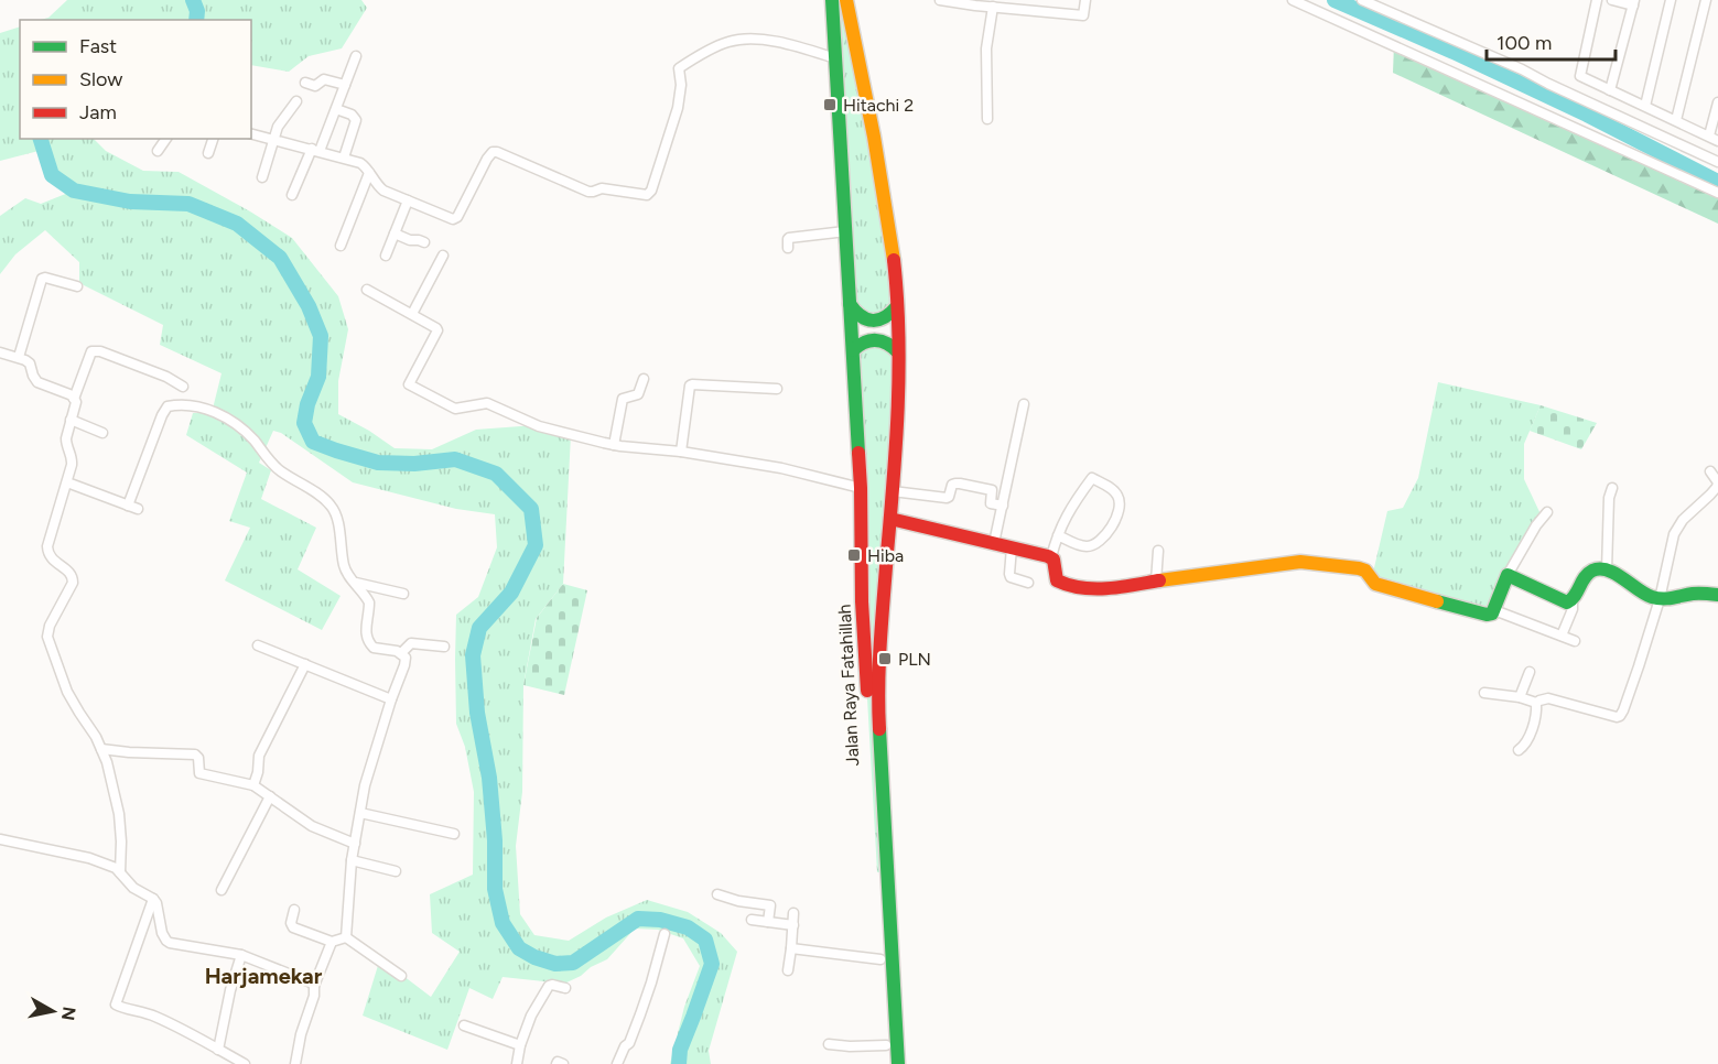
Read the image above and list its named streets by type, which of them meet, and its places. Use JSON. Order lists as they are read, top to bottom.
{
  "streets": {
    "main road": ["Jalan Raya Fatahillah"]
  },
  "districts": ["Harjamekar"],
  "places": {
    "transit": ["Hitachi 2", "Hiba", "PLN"]
  },
  "legend": ["Fast", "Slow", "Jam"],
  "scale_bar": "100 m",
  "north": "right"
}
